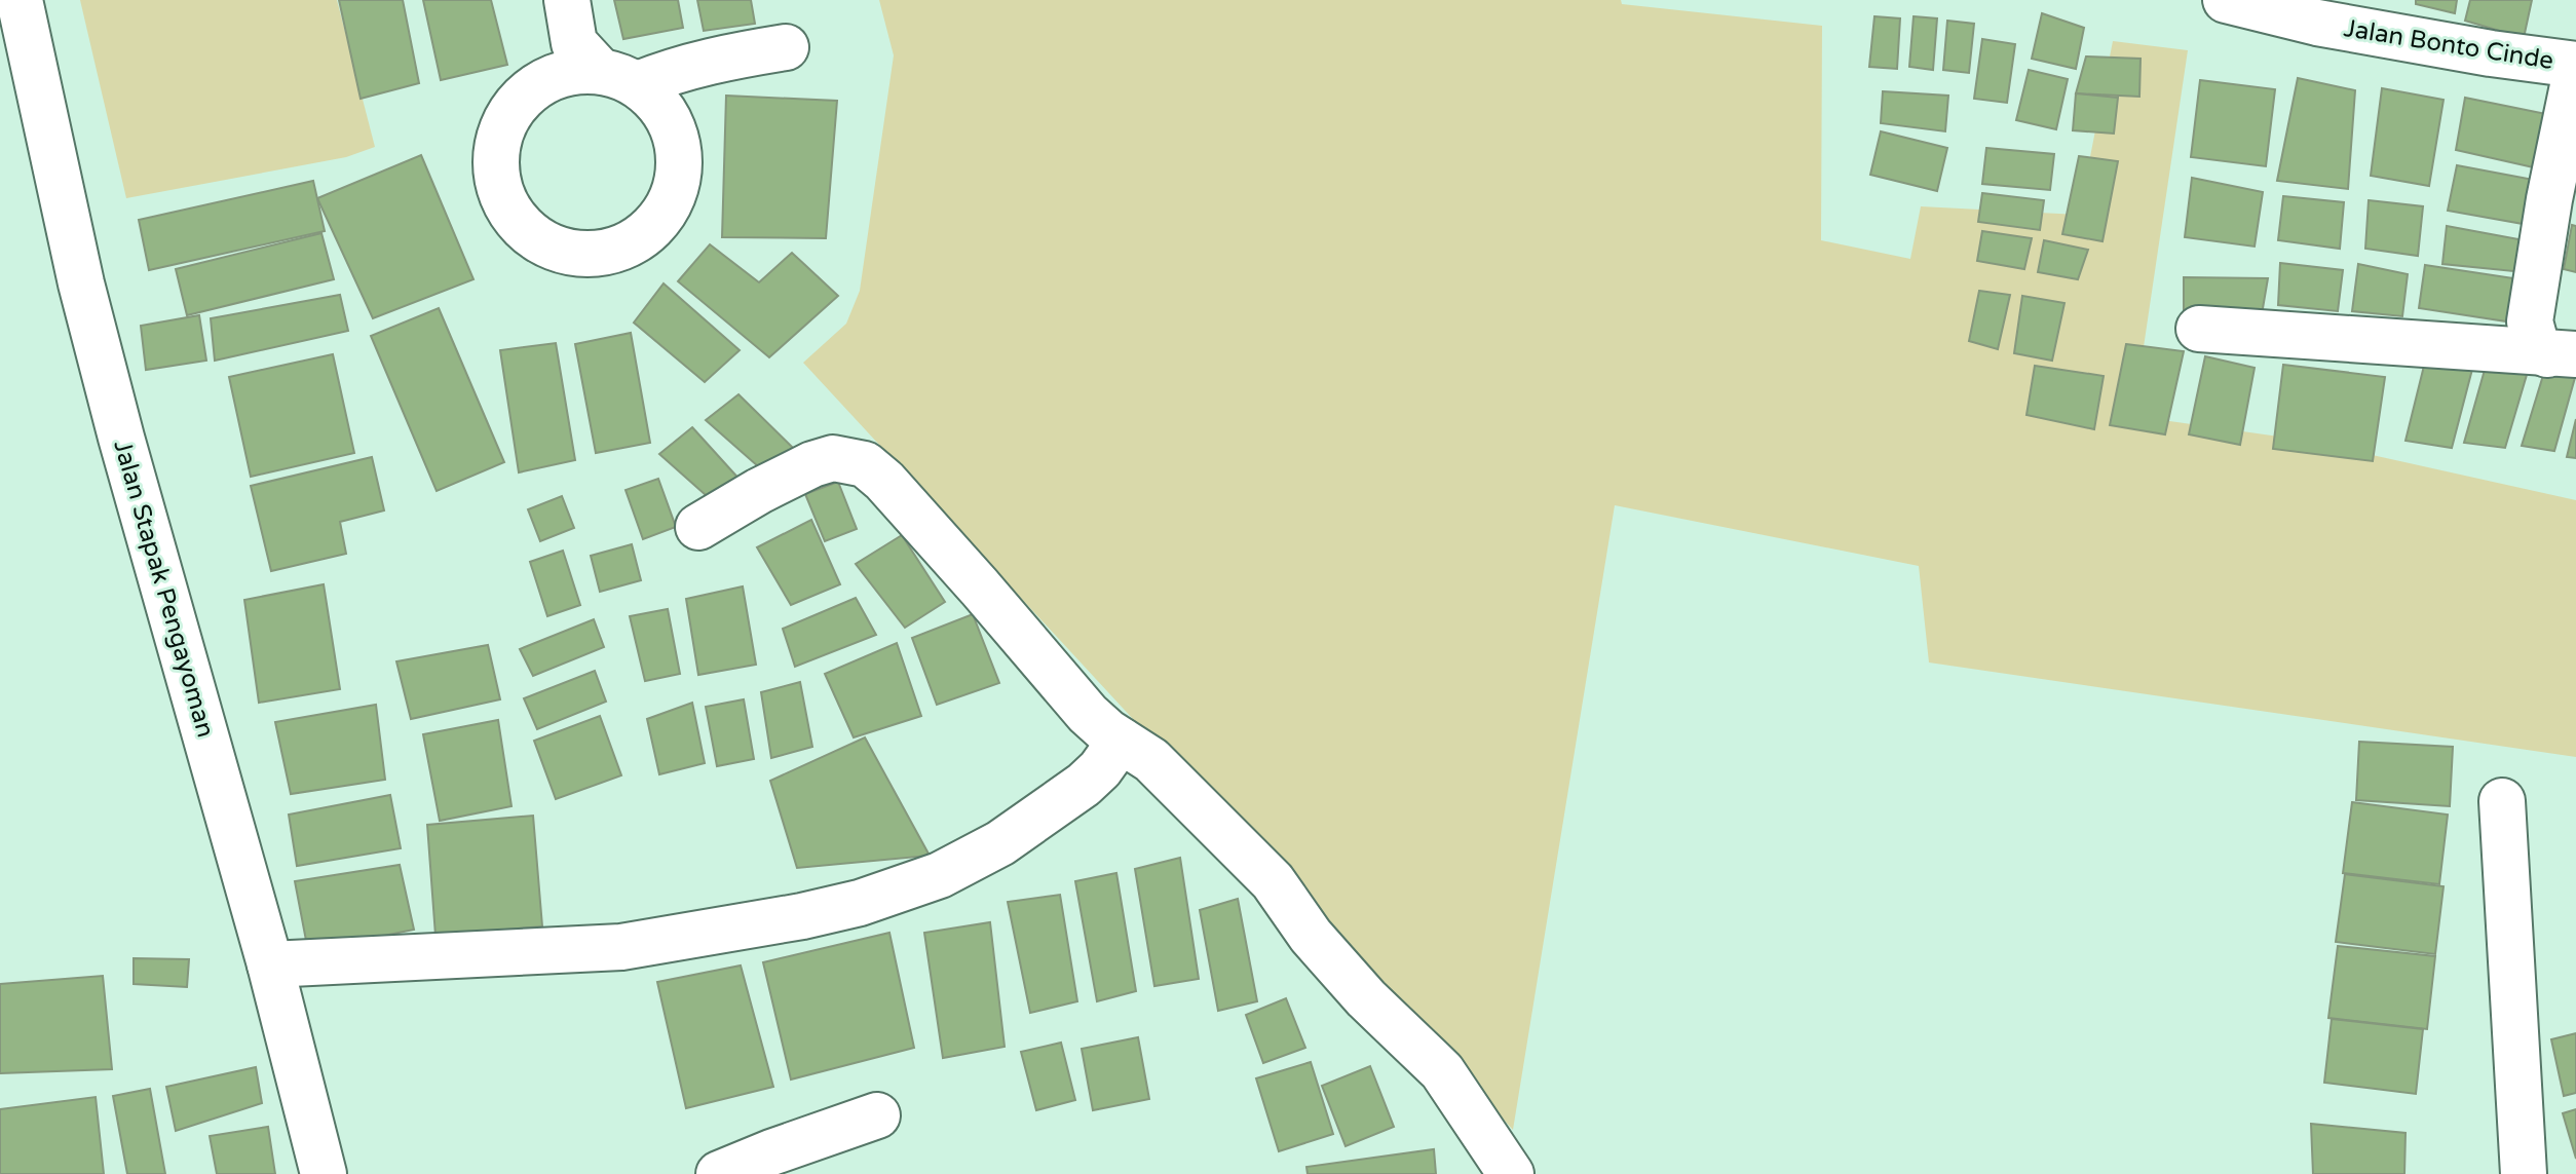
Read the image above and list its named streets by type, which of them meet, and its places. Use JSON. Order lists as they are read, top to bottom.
{
  "streets": {
    "street": ["Jalan Bonto Cinde", "Jalan Stapak Pengayoman"]
  }
}
